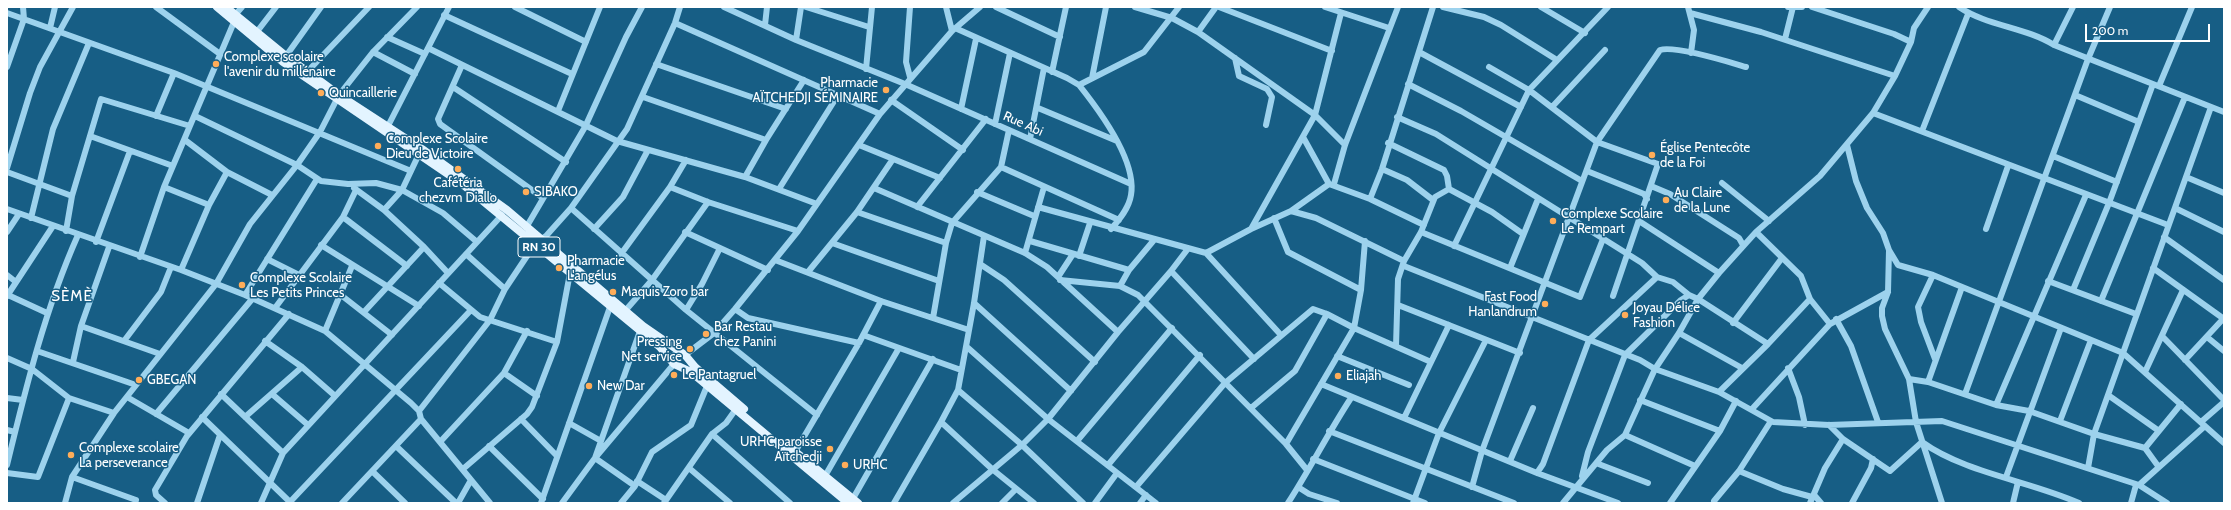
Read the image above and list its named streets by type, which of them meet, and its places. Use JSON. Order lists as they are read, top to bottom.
{
  "streets": {
    "main road": ["RN 30"],
    "street": ["Rue Abi"]
  },
  "districts": ["SÈMÈ"],
  "places": [
    "Complexe scolaire l'avenir du millénaire",
    "Pharmacie AÏTCHEDJI SÉMINAIRE",
    "Quincaillerie",
    "Complexe Scolaire Dieu de Victoire",
    "Église Pentecôte de la Foi",
    "Cafétéria chezvm Diallo",
    "SIBAKO",
    "Au Claire de la Lune",
    "Complexe Scolaire Le Rempart",
    "Pharmacie L'angélus",
    "Complexe Scolaire Les Petits Princes",
    "Maquis Zoro bar",
    "Fast Food Hanlandrum",
    "Joyau Délice Fashion",
    "Bar Restau chez Panini",
    "Pressing Net service",
    "Le Pantagruel",
    "Eliajah",
    "GBEGAN",
    "New Dar",
    "URHC paroisse Aïtchedji",
    "Complexe scolaire La perseverance",
    "URHC"
  ],
  "scale_bar": "200 m"
}
